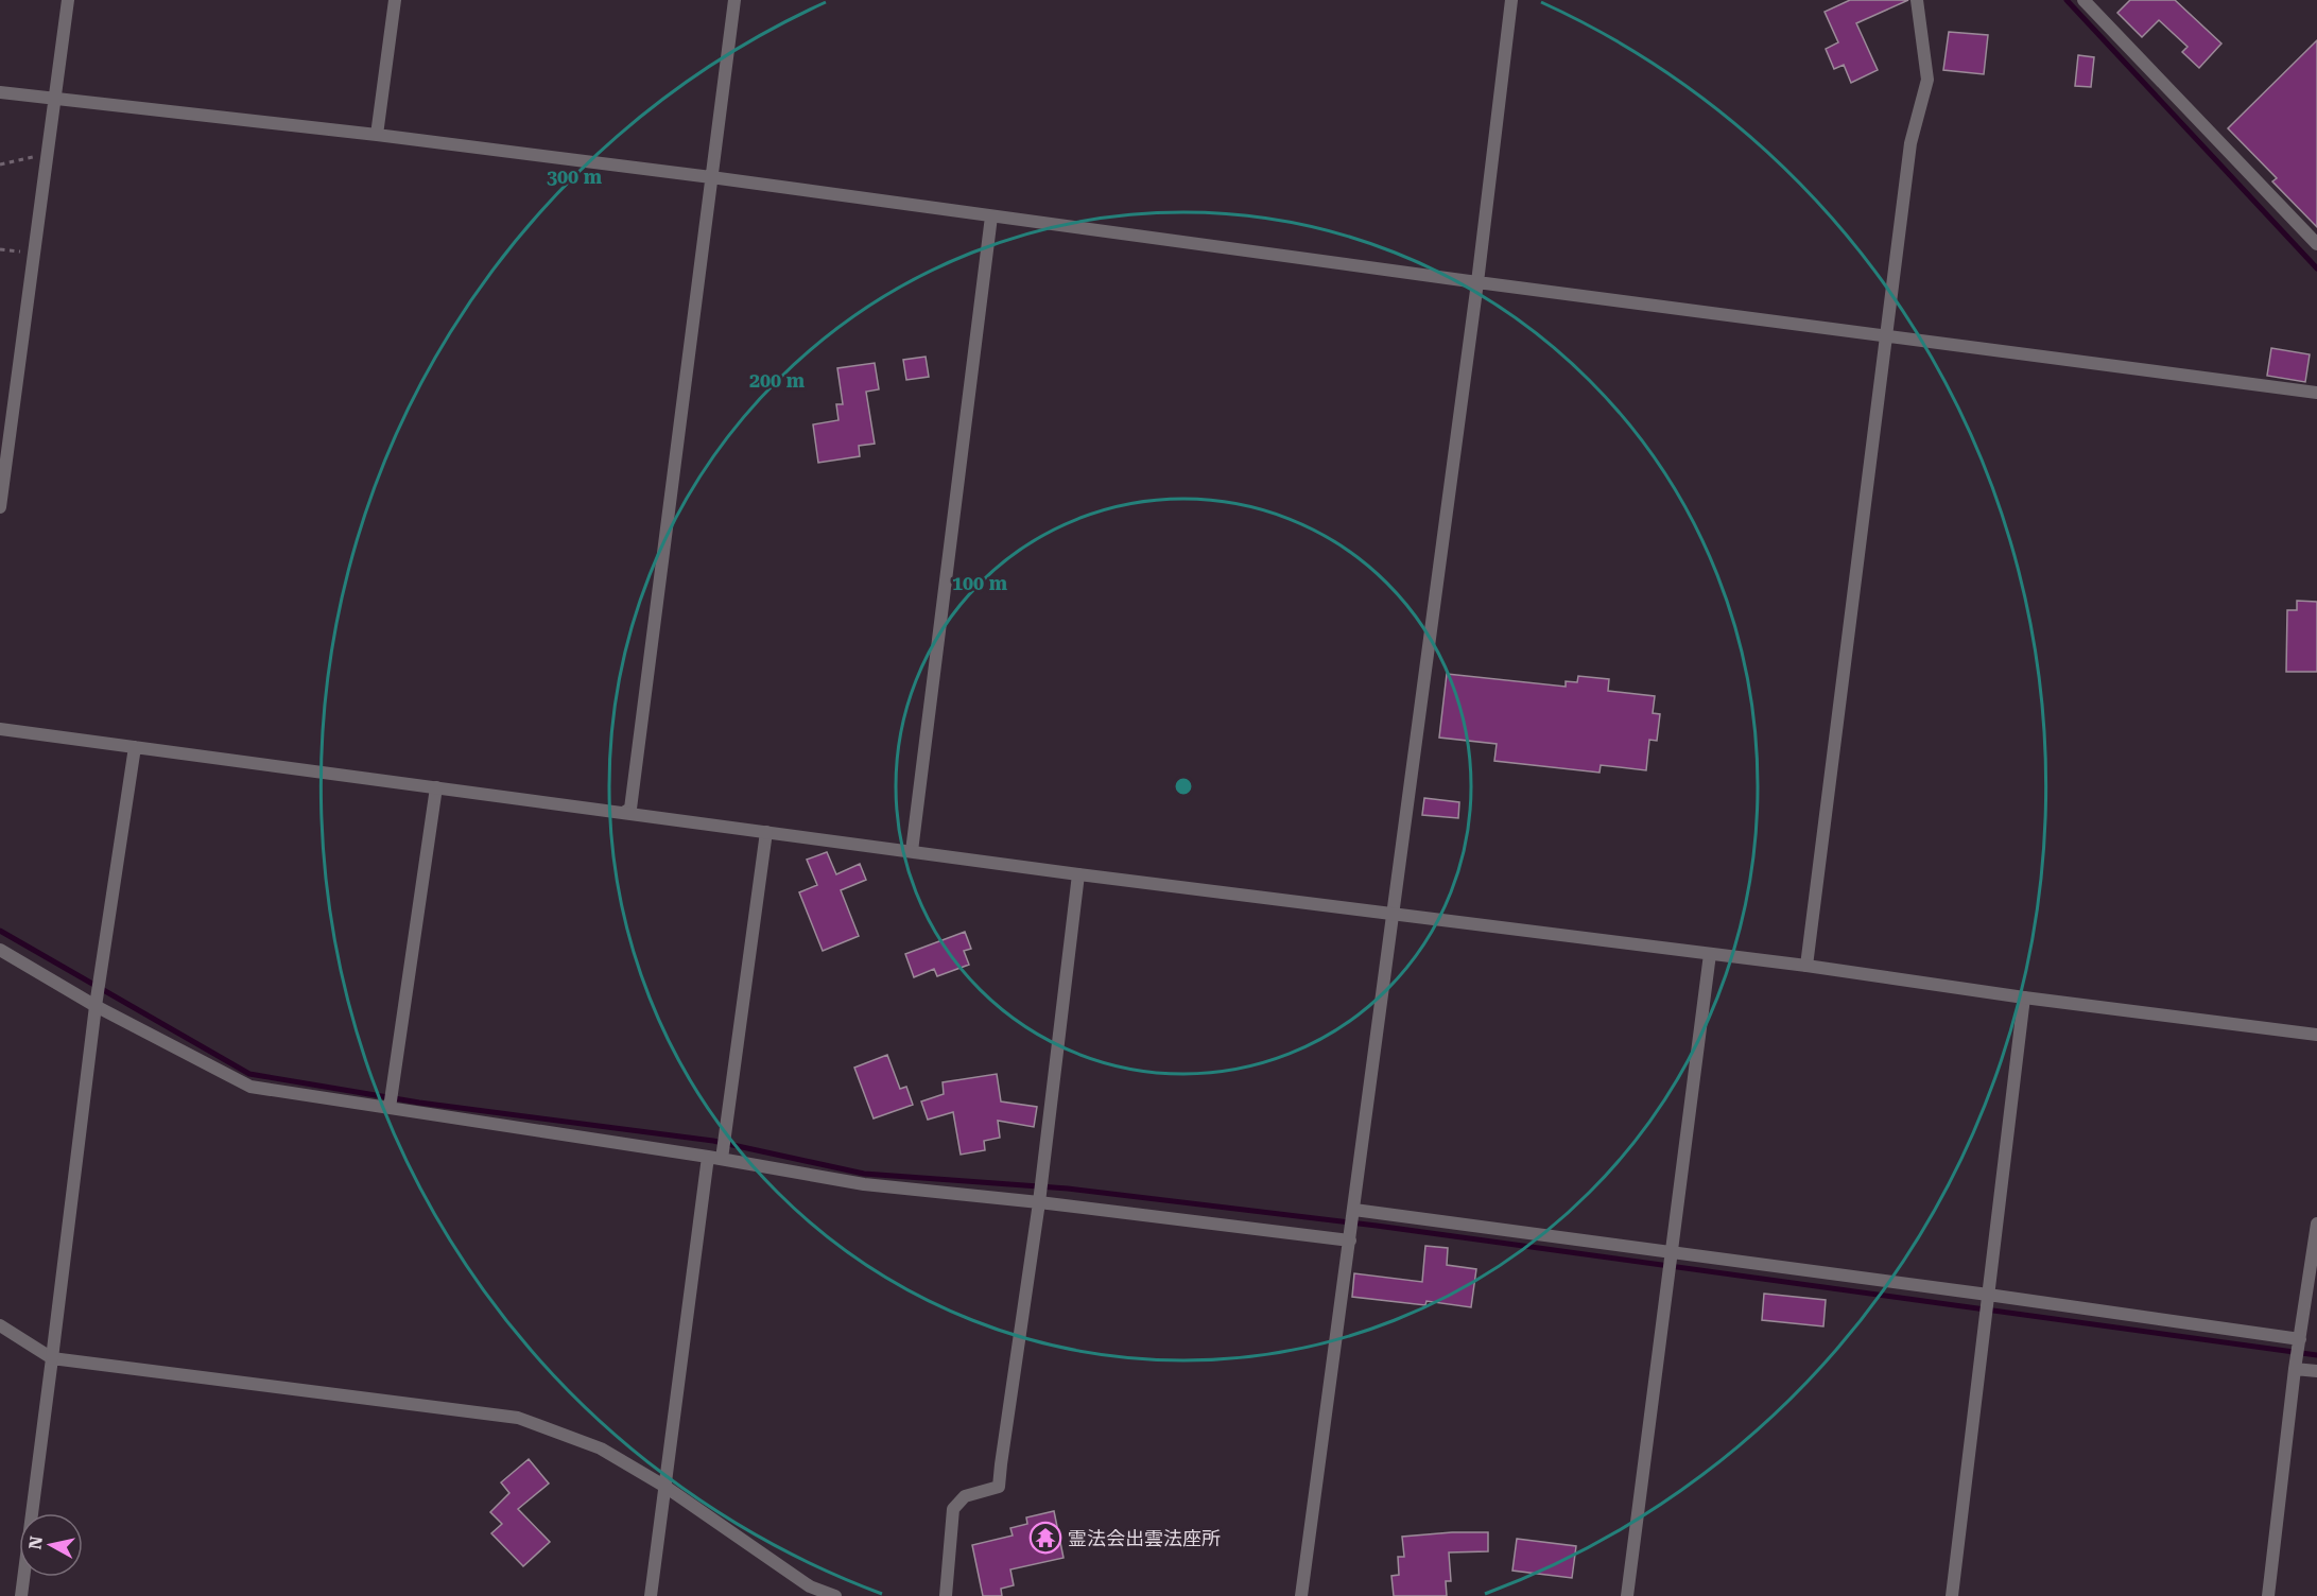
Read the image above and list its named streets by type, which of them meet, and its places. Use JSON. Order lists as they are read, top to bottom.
{
  "places": {
    "temple": ["霊法会出雲法座所"]
  },
  "north": "left",
  "rings": ["300 m", "200 m", "100 m"]
}
